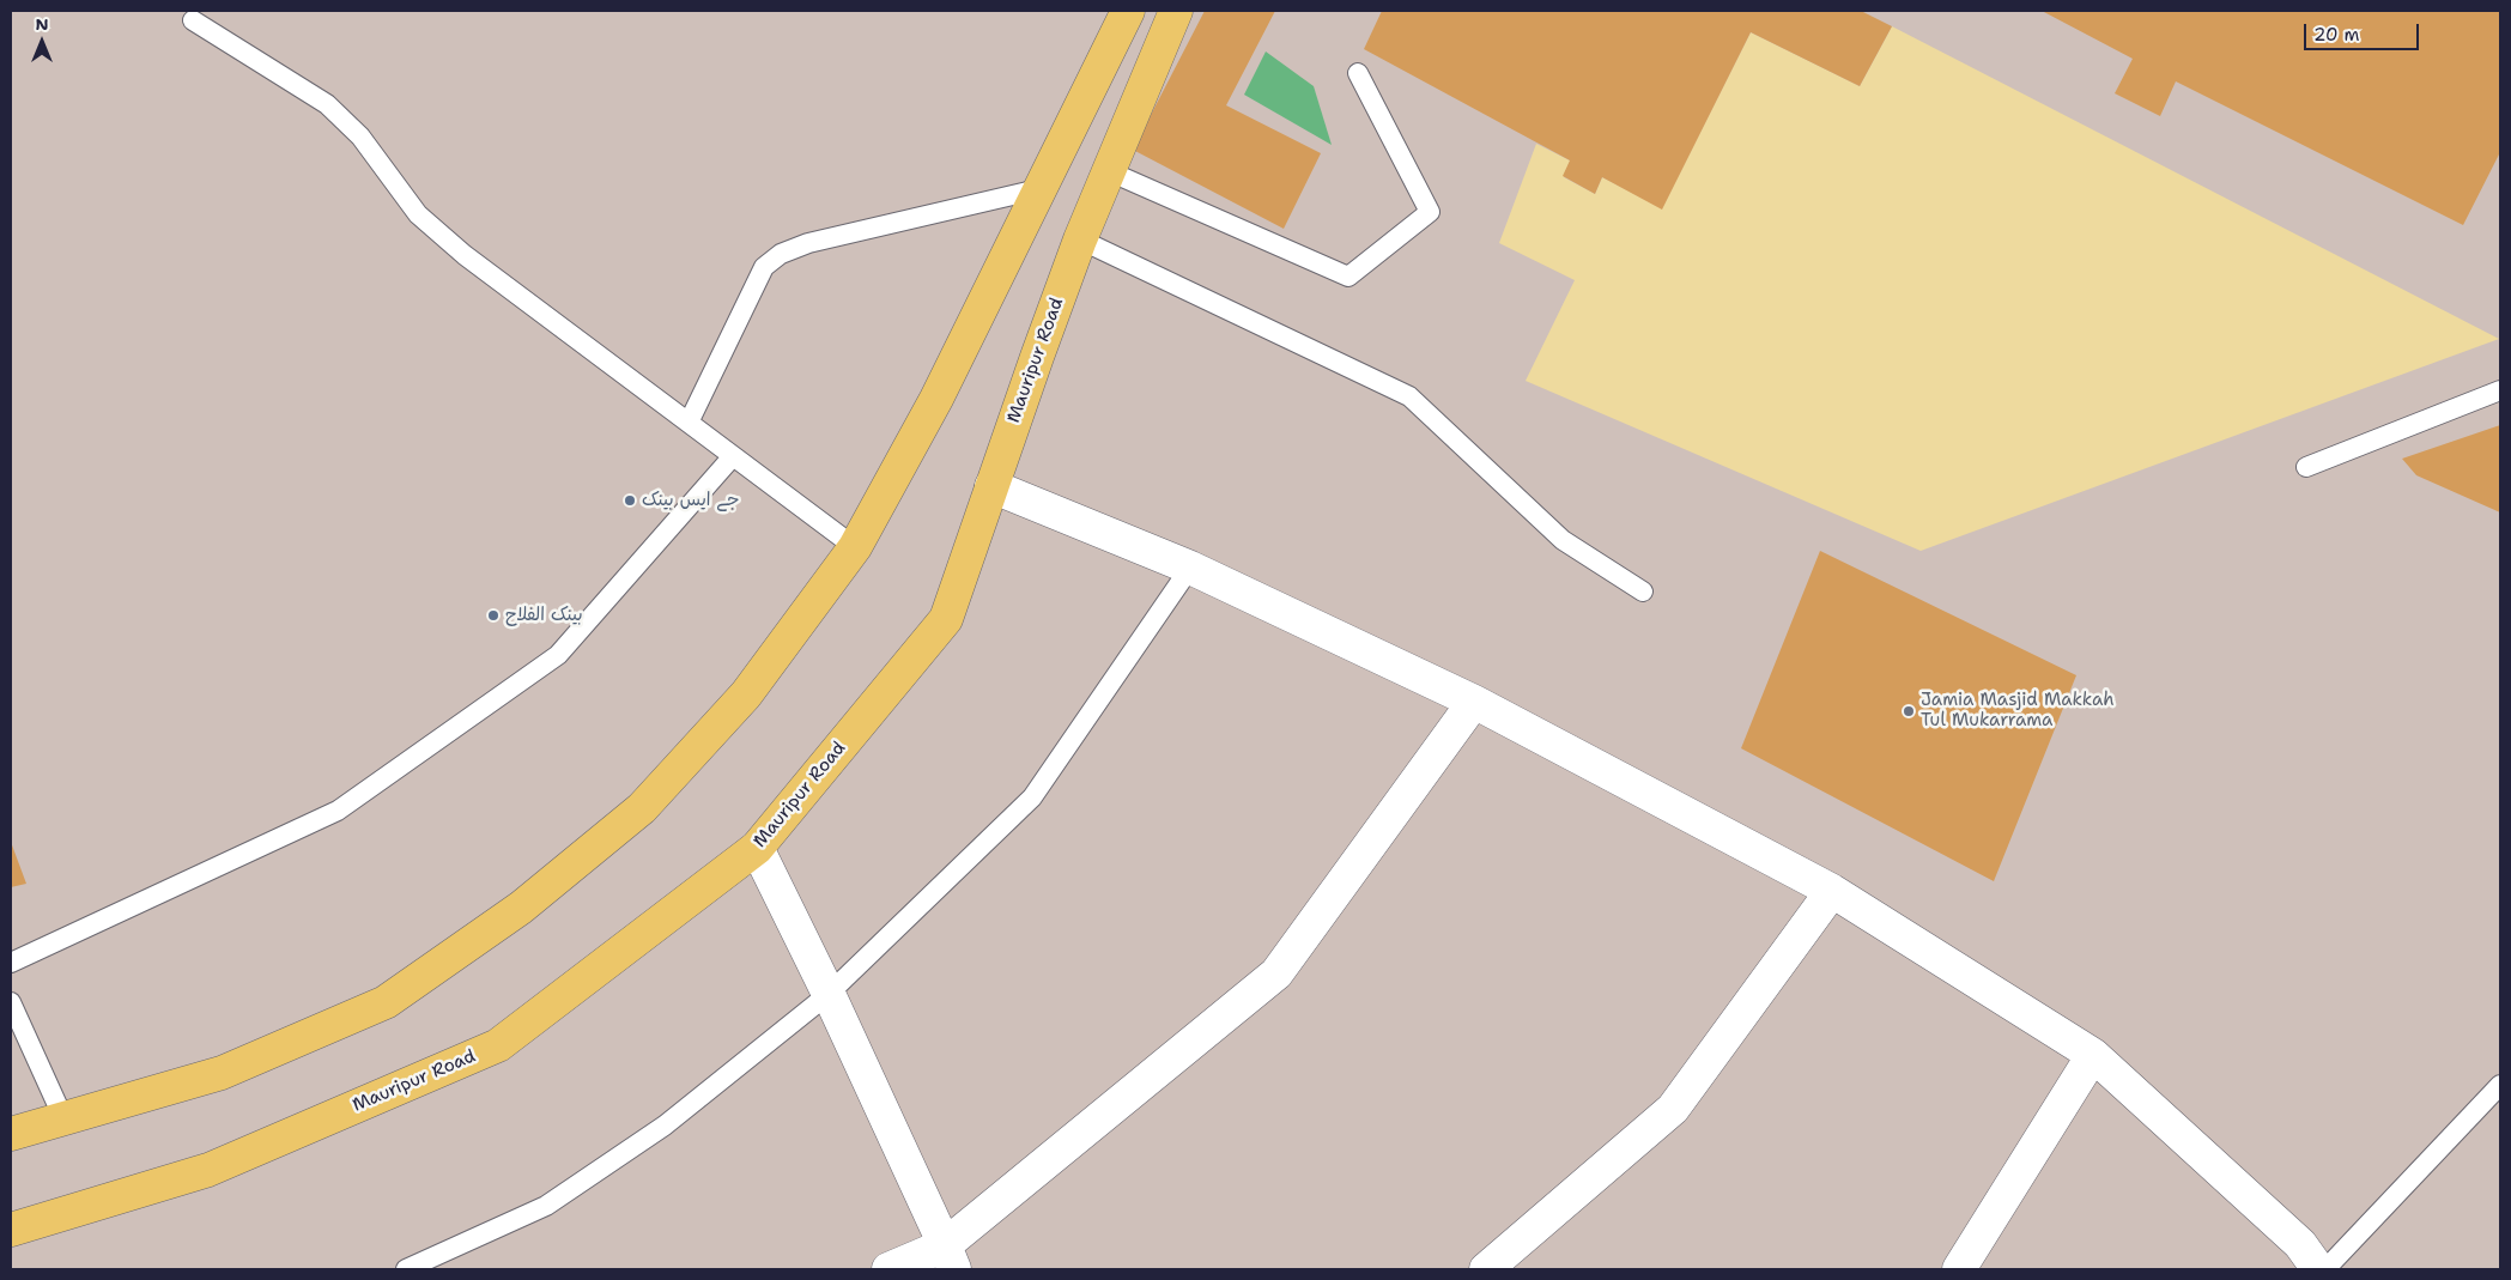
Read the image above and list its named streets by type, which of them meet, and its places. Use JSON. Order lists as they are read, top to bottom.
{
  "streets": {
    "main road": ["Mauripur Road"]
  },
  "places": ["جے ایس بینک", "بینک الفلاح", "Jamia Masjid Makkah Tul Mukarrama"],
  "scale_bar": "20 m",
  "north": "top"
}
